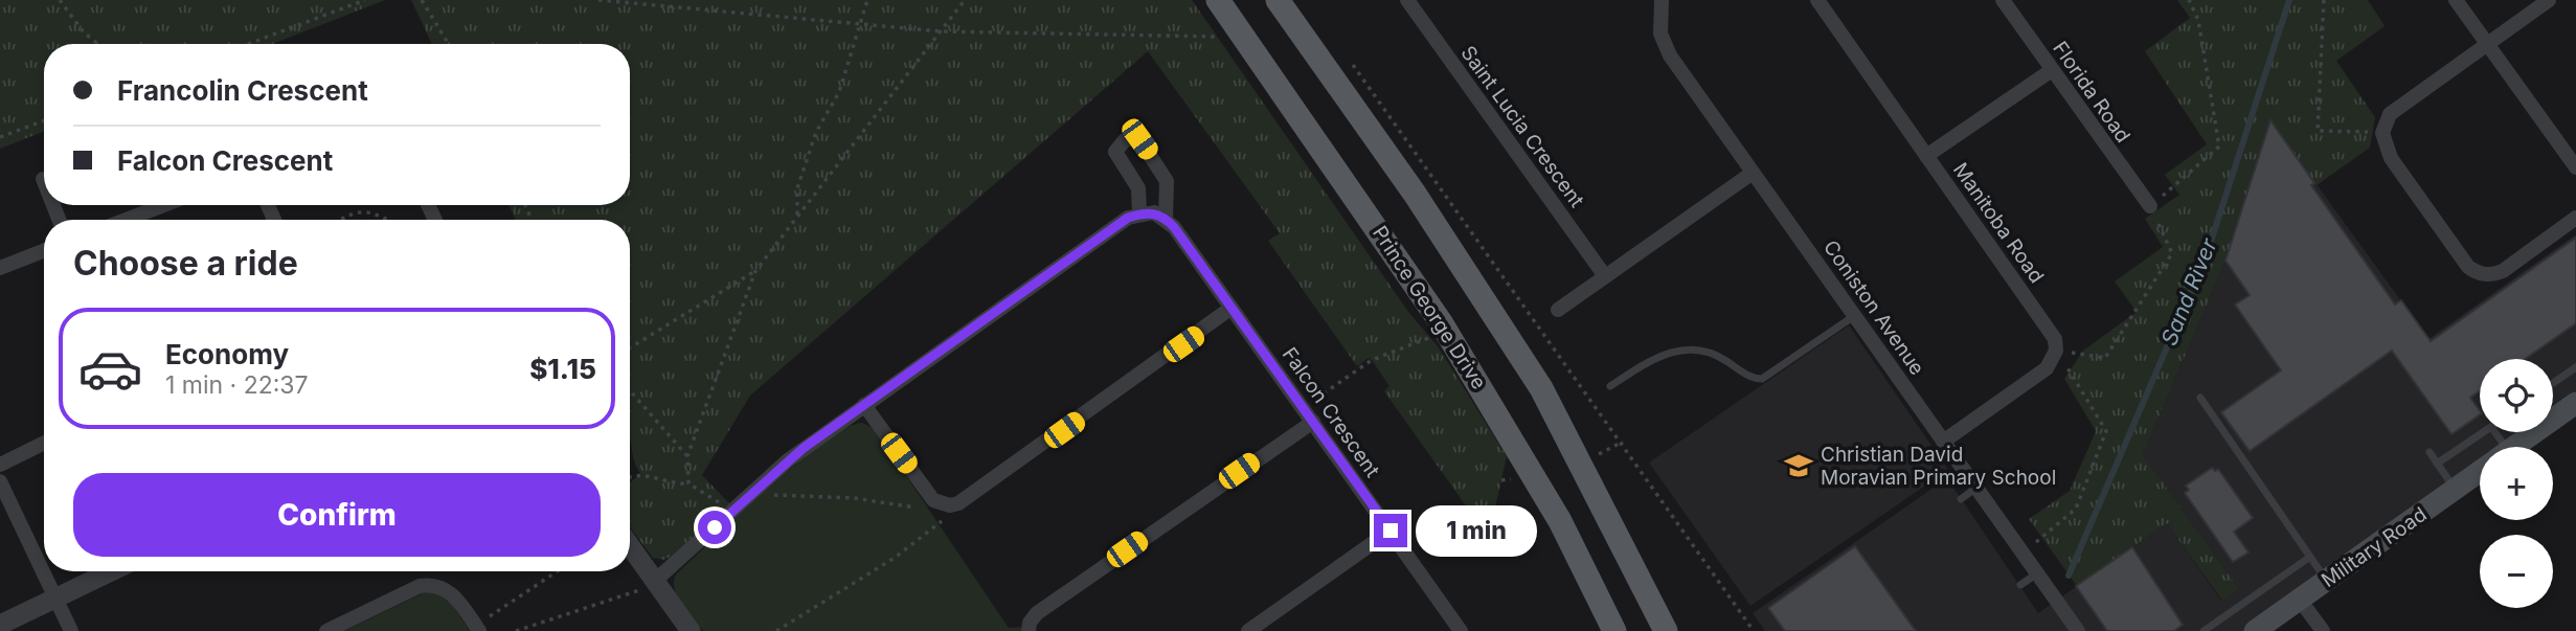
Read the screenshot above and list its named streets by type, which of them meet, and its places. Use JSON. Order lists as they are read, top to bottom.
{
  "streets": {
    "main road": ["Prince George Drive", "Military Road"],
    "street": [
      "Florida Road",
      "Saint Lucia Crescent",
      "Manitoba Road",
      "Coniston Avenue",
      "Falcon Crescent"
    ]
  },
  "water": ["Sand River"],
  "places": {
    "school or university": ["Christian David Moravian Primary School"]
  },
  "page": {
    "banner": ["Francolin Crescent", "Falcon Crescent"],
    "heading": "Choose a ride",
    "list": [
      {
        "name": "Economy",
        "note": "1 min · 22:37",
        "value": "$1.15"
      }
    ],
    "map_buttons": ["+", "−"],
    "buttons": "Confirm",
    "bubble": "1 min"
  }
}
